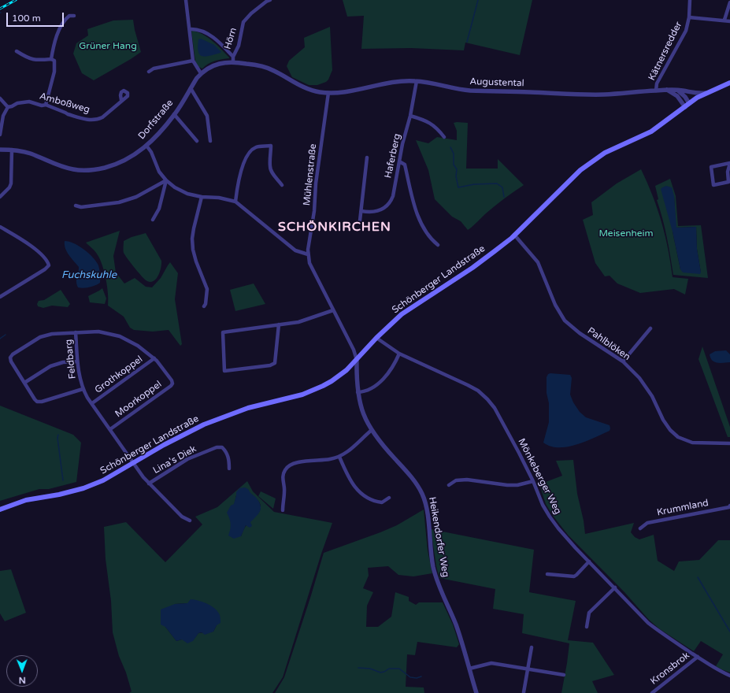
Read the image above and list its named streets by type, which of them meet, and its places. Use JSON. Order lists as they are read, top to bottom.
{
  "streets": {
    "main road": ["Schönberger Landstraße"],
    "street": [
      "Hörn",
      "Kätnersredder",
      "Augustental",
      "Amboßweg",
      "Dorfstraße",
      "Haferberg",
      "Mühlenstraße",
      "Pahlblöken",
      "Feldbarg",
      "Grothkoppel",
      "Moorkoppel",
      "Lina's Diek",
      "Mönkeberger Weg",
      "Krummland",
      "Heikendorfer Weg",
      "Kronsbrok"
    ]
  },
  "crossings": [
    ["Kätnersredder", "Augustental"],
    ["Augustental", "Dorfstraße"],
    ["Augustental", "Haferberg"],
    ["Augustental", "Mühlenstraße"],
    ["Augustental", "Schönberger Landstraße"],
    ["Dorfstraße", "Mühlenstraße"],
    ["Mühlenstraße", "Schönberger Landstraße"],
    ["Mühlenstraße", "Heikendorfer Weg"],
    ["Schönberger Landstraße", "Pahlblöken"],
    ["Schönberger Landstraße", "Feldbarg"],
    ["Schönberger Landstraße", "Mönkeberger Weg"],
    ["Schönberger Landstraße", "Heikendorfer Weg"],
    ["Feldbarg", "Grothkoppel"],
    ["Feldbarg", "Moorkoppel"],
    ["Feldbarg", "Lina's Diek"],
    ["Grothkoppel", "Moorkoppel"],
    ["Mönkeberger Weg", "Kronsbrok"]
  ],
  "districts": ["SCHÖNKIRCHEN"],
  "water": ["Fuchskuhle"],
  "parks": ["Grüner Hang", "Meisenheim"],
  "scale_bar": "100 m",
  "north": "bottom"
}
